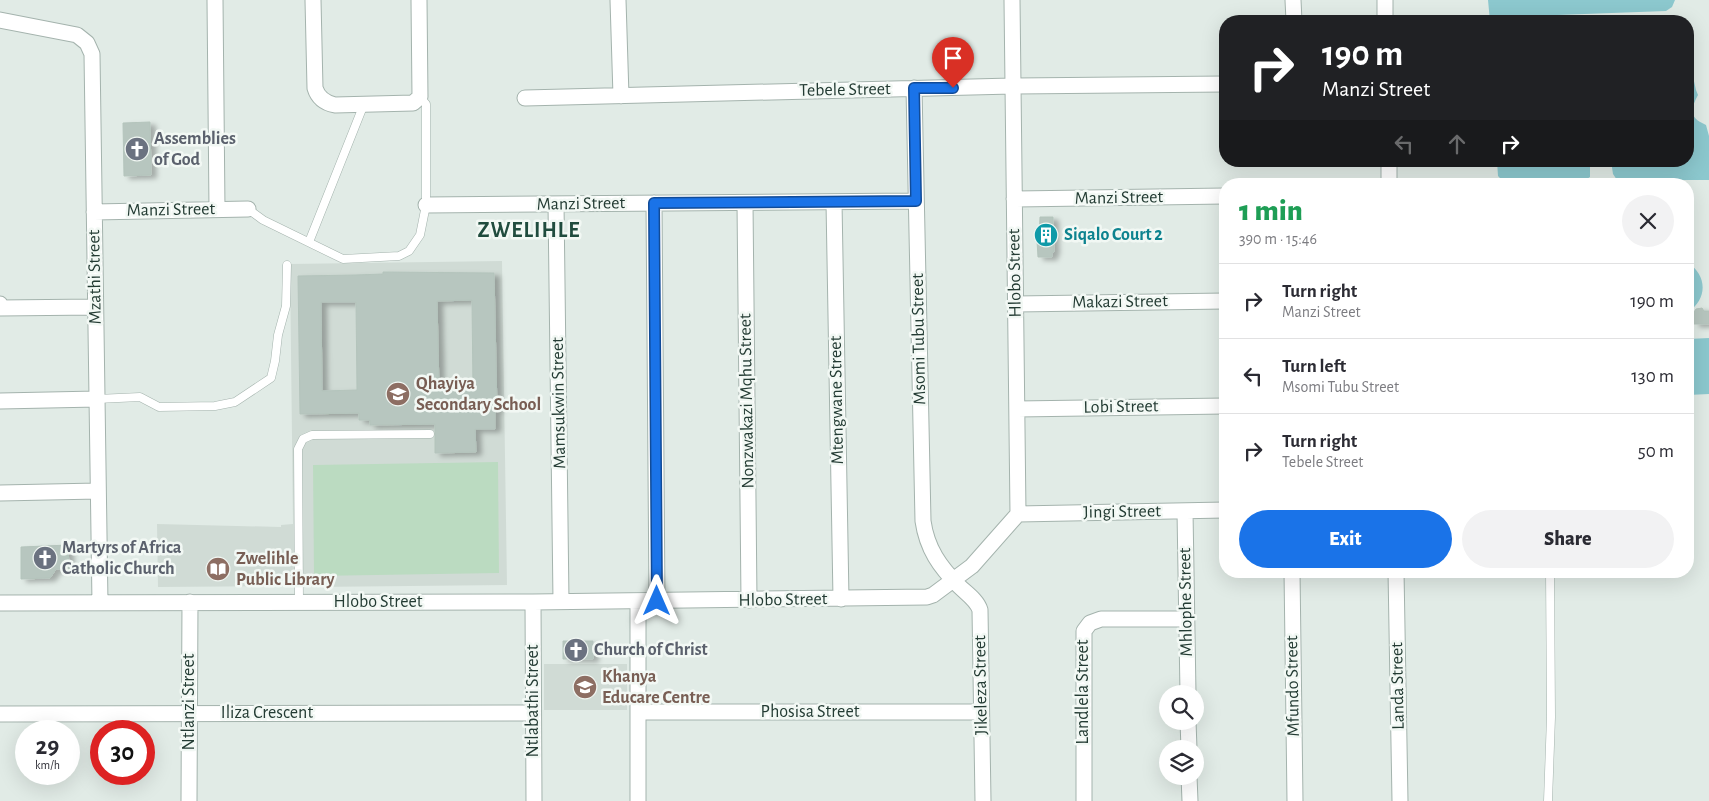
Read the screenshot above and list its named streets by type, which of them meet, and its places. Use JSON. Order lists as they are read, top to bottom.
{
  "streets": {
    "street": [
      "Tebele Street",
      "Manzi Street",
      "Hlobo Street",
      "Mzathi Street",
      "Makazi Street",
      "Msomi Tubu Street",
      "Mtengwane Street",
      "Nonzwakazi Mqhu Street",
      "Mamsukwin Street",
      "Lobi Street",
      "Jingi Street",
      "Mhlophe Street",
      "Jikeleza Street",
      "Mfundo Street",
      "Landa Street",
      "Landlela Street",
      "Ntlabathi Street",
      "Ntlanzi Street",
      "Phosisa Street",
      "Iliza Crescent"
    ]
  },
  "crossings": [
    ["Tebele Street", "Hlobo Street"],
    ["Tebele Street", "Msomi Tubu Street"],
    ["Manzi Street", "Hlobo Street"],
    ["Manzi Street", "Mzathi Street"],
    ["Manzi Street", "Msomi Tubu Street"],
    ["Manzi Street", "Mtengwane Street"],
    ["Manzi Street", "Nonzwakazi Mqhu Street"],
    ["Manzi Street", "Mamsukwin Street"],
    ["Hlobo Street", "Mzathi Street"],
    ["Hlobo Street", "Makazi Street"],
    ["Hlobo Street", "Msomi Tubu Street"],
    ["Hlobo Street", "Mtengwane Street"],
    ["Hlobo Street", "Nonzwakazi Mqhu Street"],
    ["Hlobo Street", "Mamsukwin Street"],
    ["Hlobo Street", "Lobi Street"],
    ["Hlobo Street", "Jingi Street"],
    ["Hlobo Street", "Jikeleza Street"],
    ["Hlobo Street", "Ntlabathi Street"],
    ["Hlobo Street", "Ntlanzi Street"],
    ["Msomi Tubu Street", "Jikeleza Street"],
    ["Jingi Street", "Mhlophe Street"],
    ["Mhlophe Street", "Landlela Street"],
    ["Jikeleza Street", "Phosisa Street"],
    ["Ntlabathi Street", "Iliza Crescent"],
    ["Ntlanzi Street", "Iliza Crescent"]
  ],
  "districts": ["ZWELIHLE"],
  "places": {
    "church": ["Assemblies of God", "Martyrs of Africa Catholic Church", "Church of Christ"],
    "building": ["Siqalo Court 2"],
    "school or university": ["Qhayiya Secondary School", "Khanya Educare Centre"],
    "library": ["Zwelihle Public Library"]
  },
  "page": {
    "turn": ["190 m", "Manzi Street"],
    "heading": ["1 min", "390 m · 15:46"],
    "list": [
      {
        "name": "Turn right",
        "note": "Manzi Street",
        "value": "190 m"
      },
      {
        "name": "Turn left",
        "note": "Msomi Tubu Street",
        "value": "130 m"
      },
      {
        "name": "Turn right",
        "note": "Tebele Street",
        "value": "50 m"
      }
    ],
    "buttons": ["Exit", "Share"],
    "speed": "29 km/h",
    "limit": "30"
  }
}
